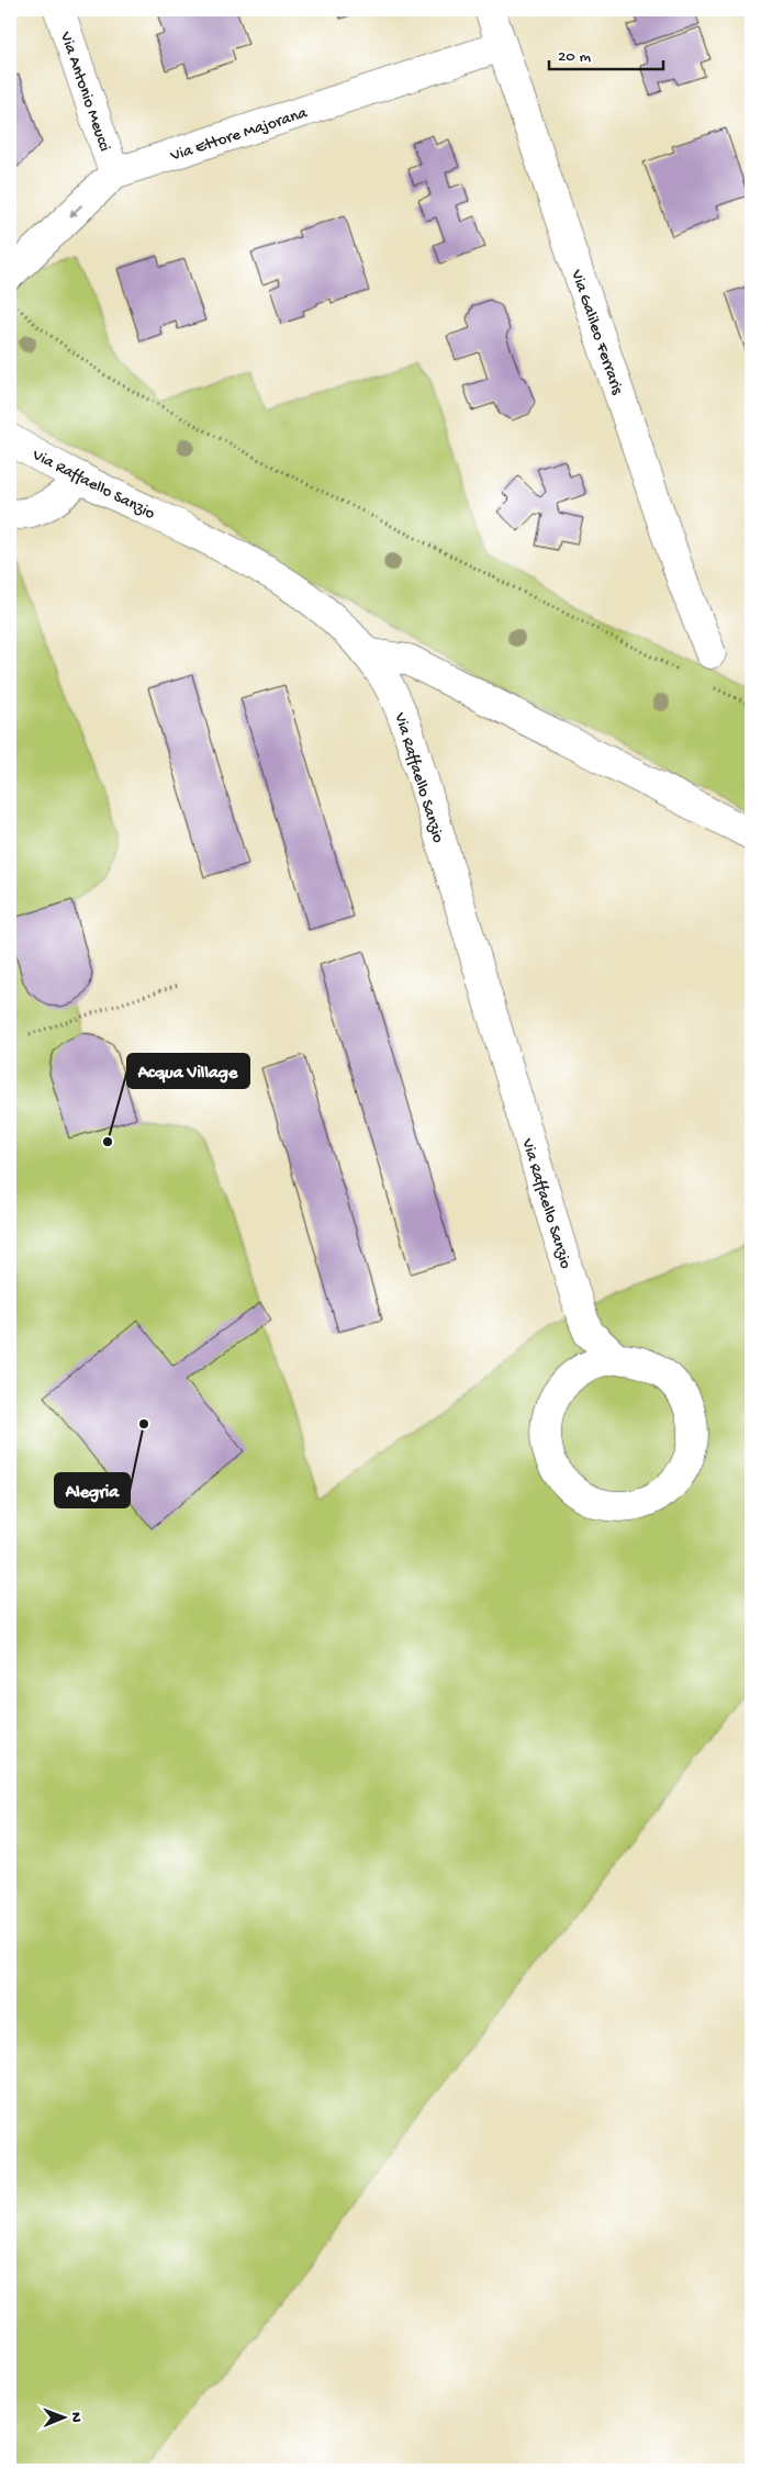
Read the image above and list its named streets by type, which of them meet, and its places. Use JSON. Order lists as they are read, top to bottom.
{
  "streets": {
    "street": [
      "Via Antonio Meucci",
      "Via Ettore Majorana",
      "Via Galileo Ferraris",
      "Via Raffaello Sanzio"
    ]
  },
  "crossings": [
    ["Via Antonio Meucci", "Via Ettore Majorana"],
    ["Via Ettore Majorana", "Via Galileo Ferraris"]
  ],
  "places": ["Acqua Village", "Alegria"],
  "scale_bar": "20 m",
  "north": "right"
}
